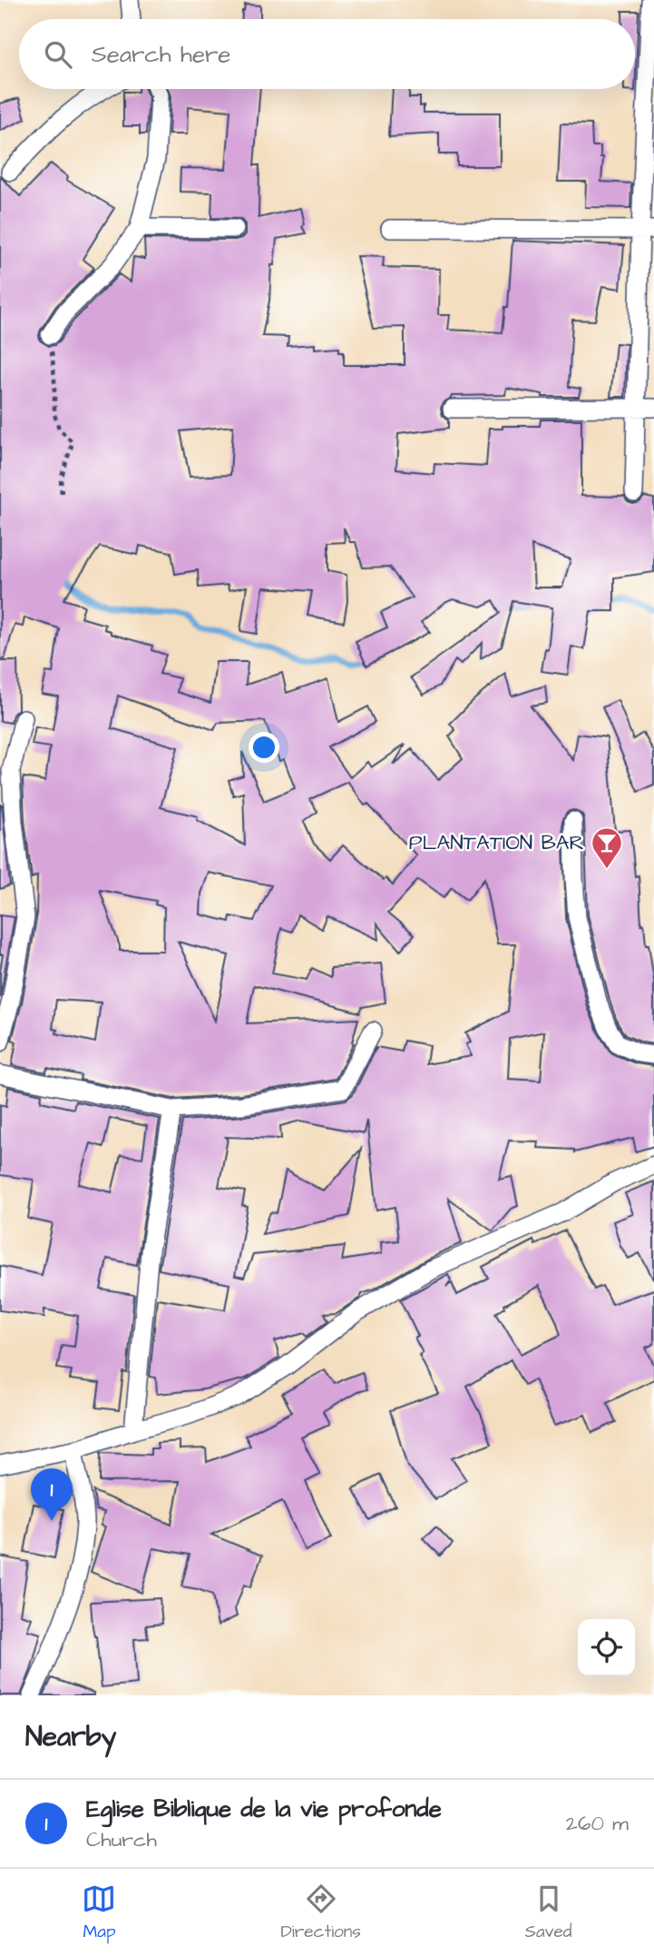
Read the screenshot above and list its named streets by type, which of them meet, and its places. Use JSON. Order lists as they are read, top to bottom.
{
  "places": {
    "bar": ["PLANTATION BAR"]
  },
  "page": {
    "search": "Search here",
    "pins": "1",
    "heading": "Nearby",
    "list": [
      {
        "mark": "1",
        "name": "Eglise Biblique de la vie profonde",
        "note": "Church",
        "value": "260 m"
      }
    ],
    "nav": ["Map", "Directions", "Saved"]
  }
}
